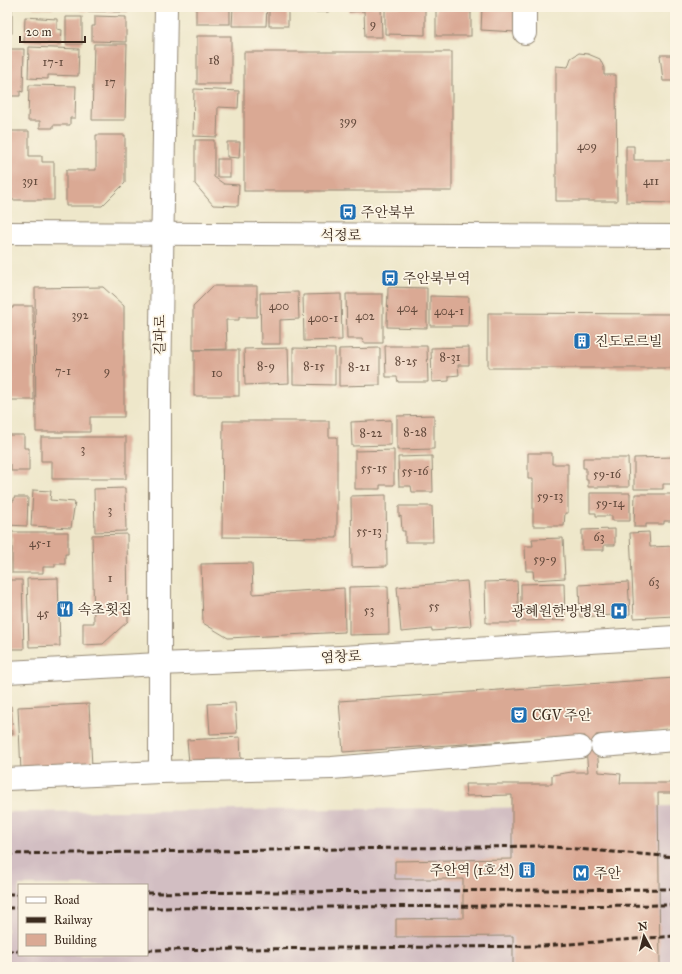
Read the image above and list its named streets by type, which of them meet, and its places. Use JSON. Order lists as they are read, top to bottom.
{
  "streets": {
    "street": ["석정로", "길파로", "염창로"]
  },
  "crossings": [
    ["석정로", "길파로"],
    ["길파로", "염창로"]
  ],
  "places": {
    "bus stop": ["주안북부", "주안북부역"],
    "building": ["진도로르빌", "주안역 (1호선)"],
    "restaurant": ["속초횟집"],
    "hospital": ["광혜원한방병원"],
    "theatre": ["CGV 주안"],
    "metro station": ["주안"]
  },
  "house_numbers": [
    "9",
    "18",
    "17-1",
    "17",
    "399",
    "409",
    "391",
    "411",
    "400",
    "404",
    "404-1",
    "392",
    "402",
    "400-1",
    "8-31",
    "8-25",
    "8-9",
    "8-15",
    "8-21",
    "7-1",
    "9",
    "10",
    "8-28",
    "8-22",
    "3",
    "55-15",
    "55-16",
    "59-16",
    "59-13",
    "59-14",
    "3",
    "55-13",
    "63",
    "45-1",
    "59-9",
    "1",
    "63",
    "55",
    "53",
    "45"
  ],
  "legend": ["Road", "Railway", "Building"],
  "scale_bar": "20 m",
  "north": "top"
}
